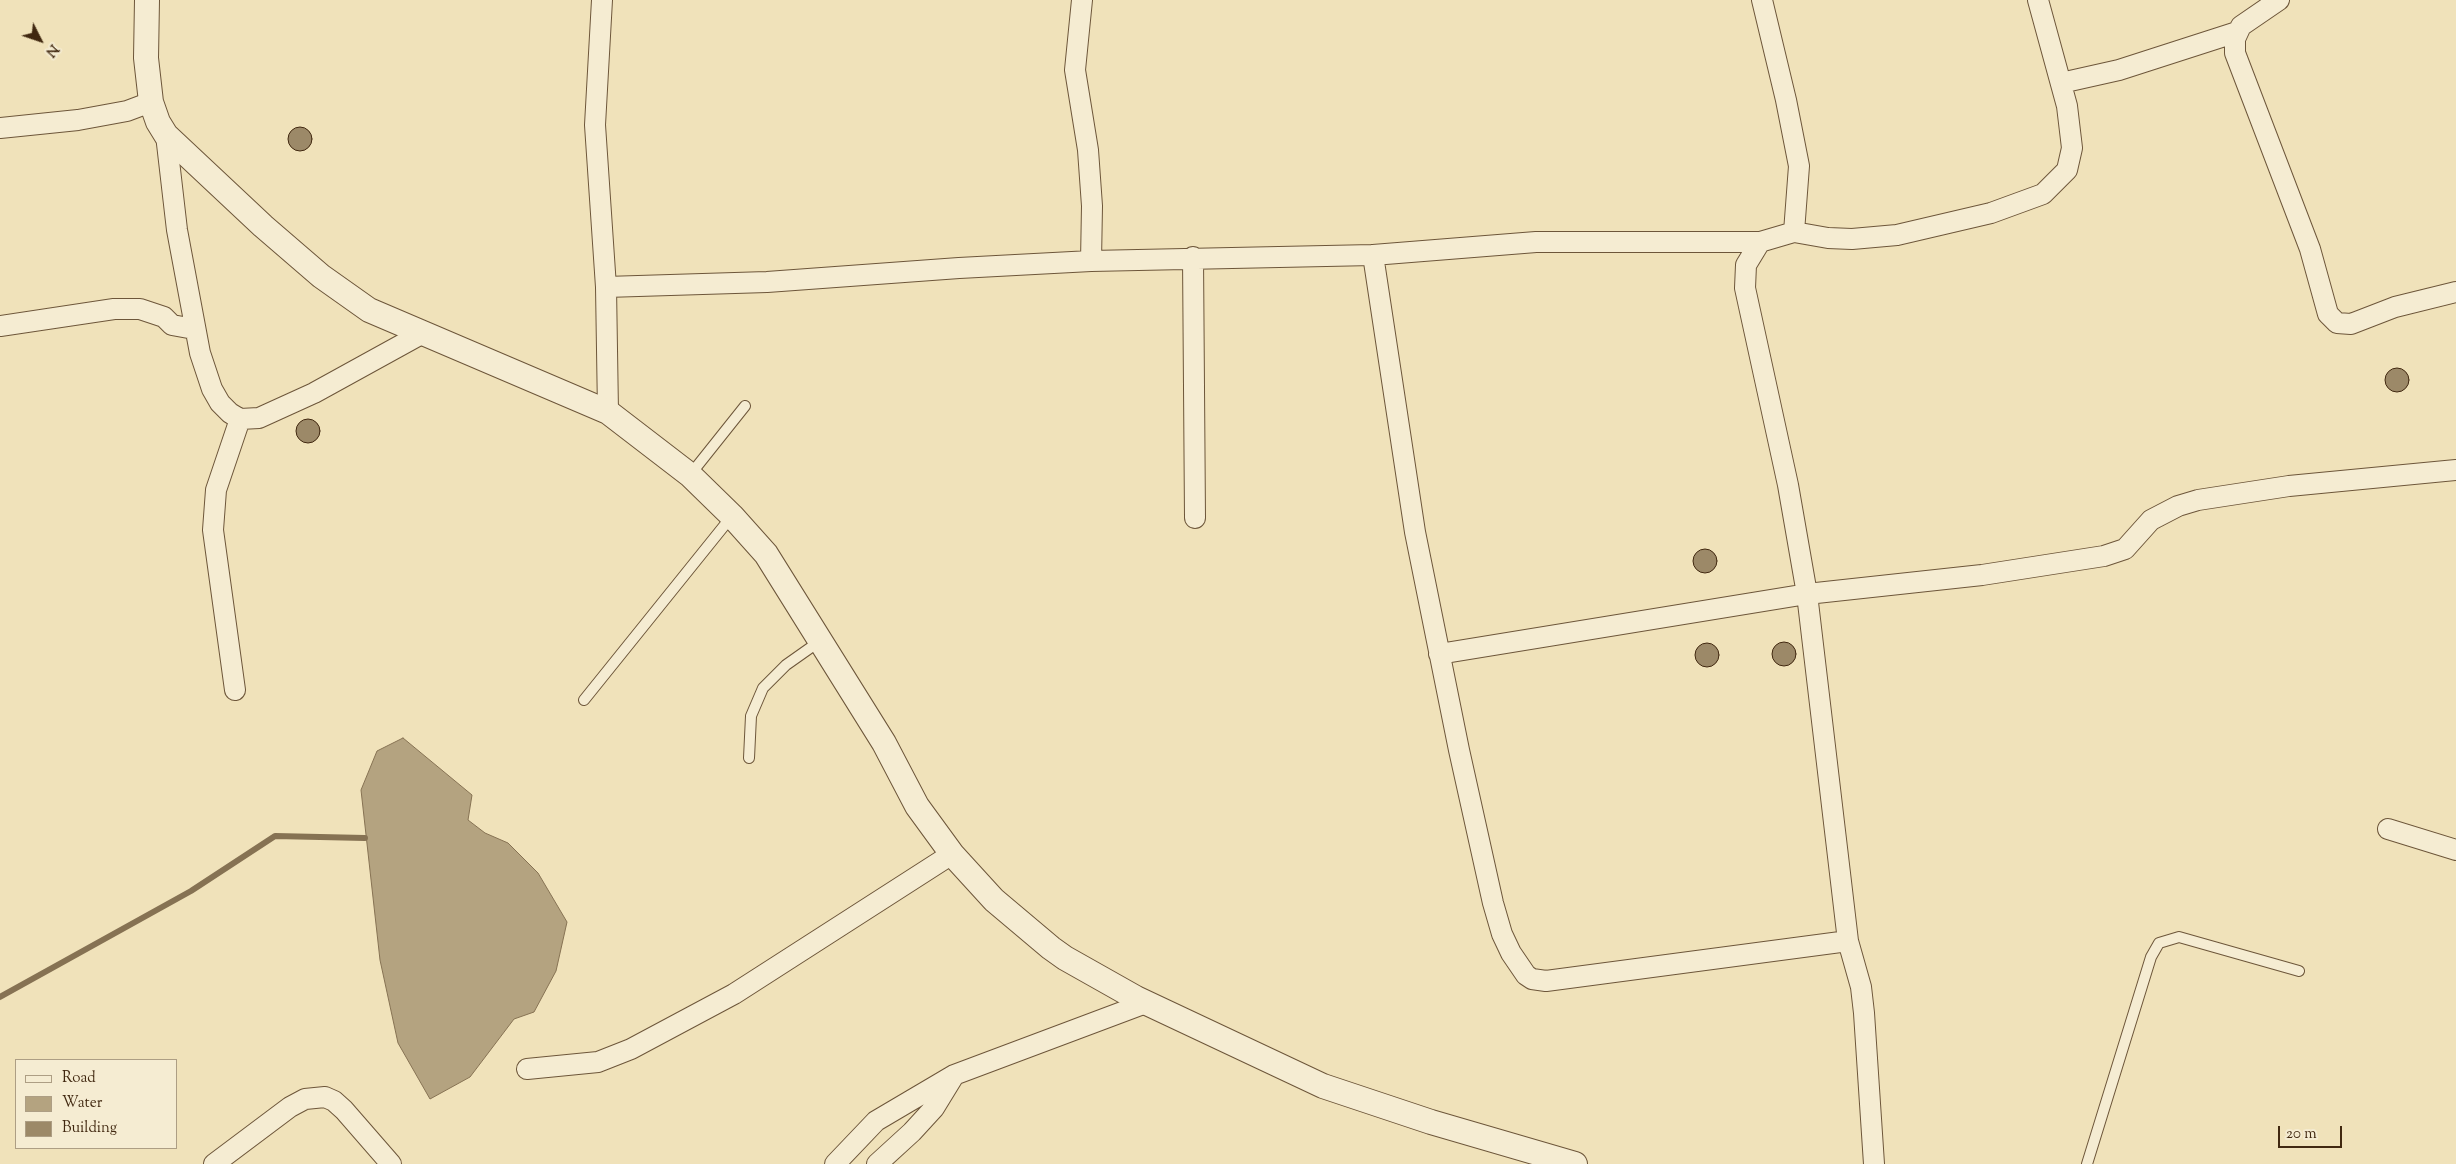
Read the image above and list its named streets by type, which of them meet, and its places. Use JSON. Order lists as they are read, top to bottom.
{
  "legend": ["Road", "Water", "Building"],
  "scale_bar": "20 m",
  "north": "bottom right"
}
